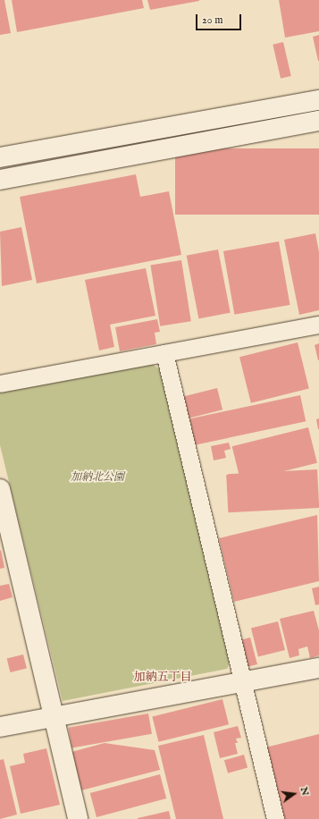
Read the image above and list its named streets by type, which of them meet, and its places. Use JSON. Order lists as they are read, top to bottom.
{
  "districts": ["加納五丁目"],
  "parks": ["加納北公園"],
  "scale_bar": "20 m",
  "north": "right"
}
